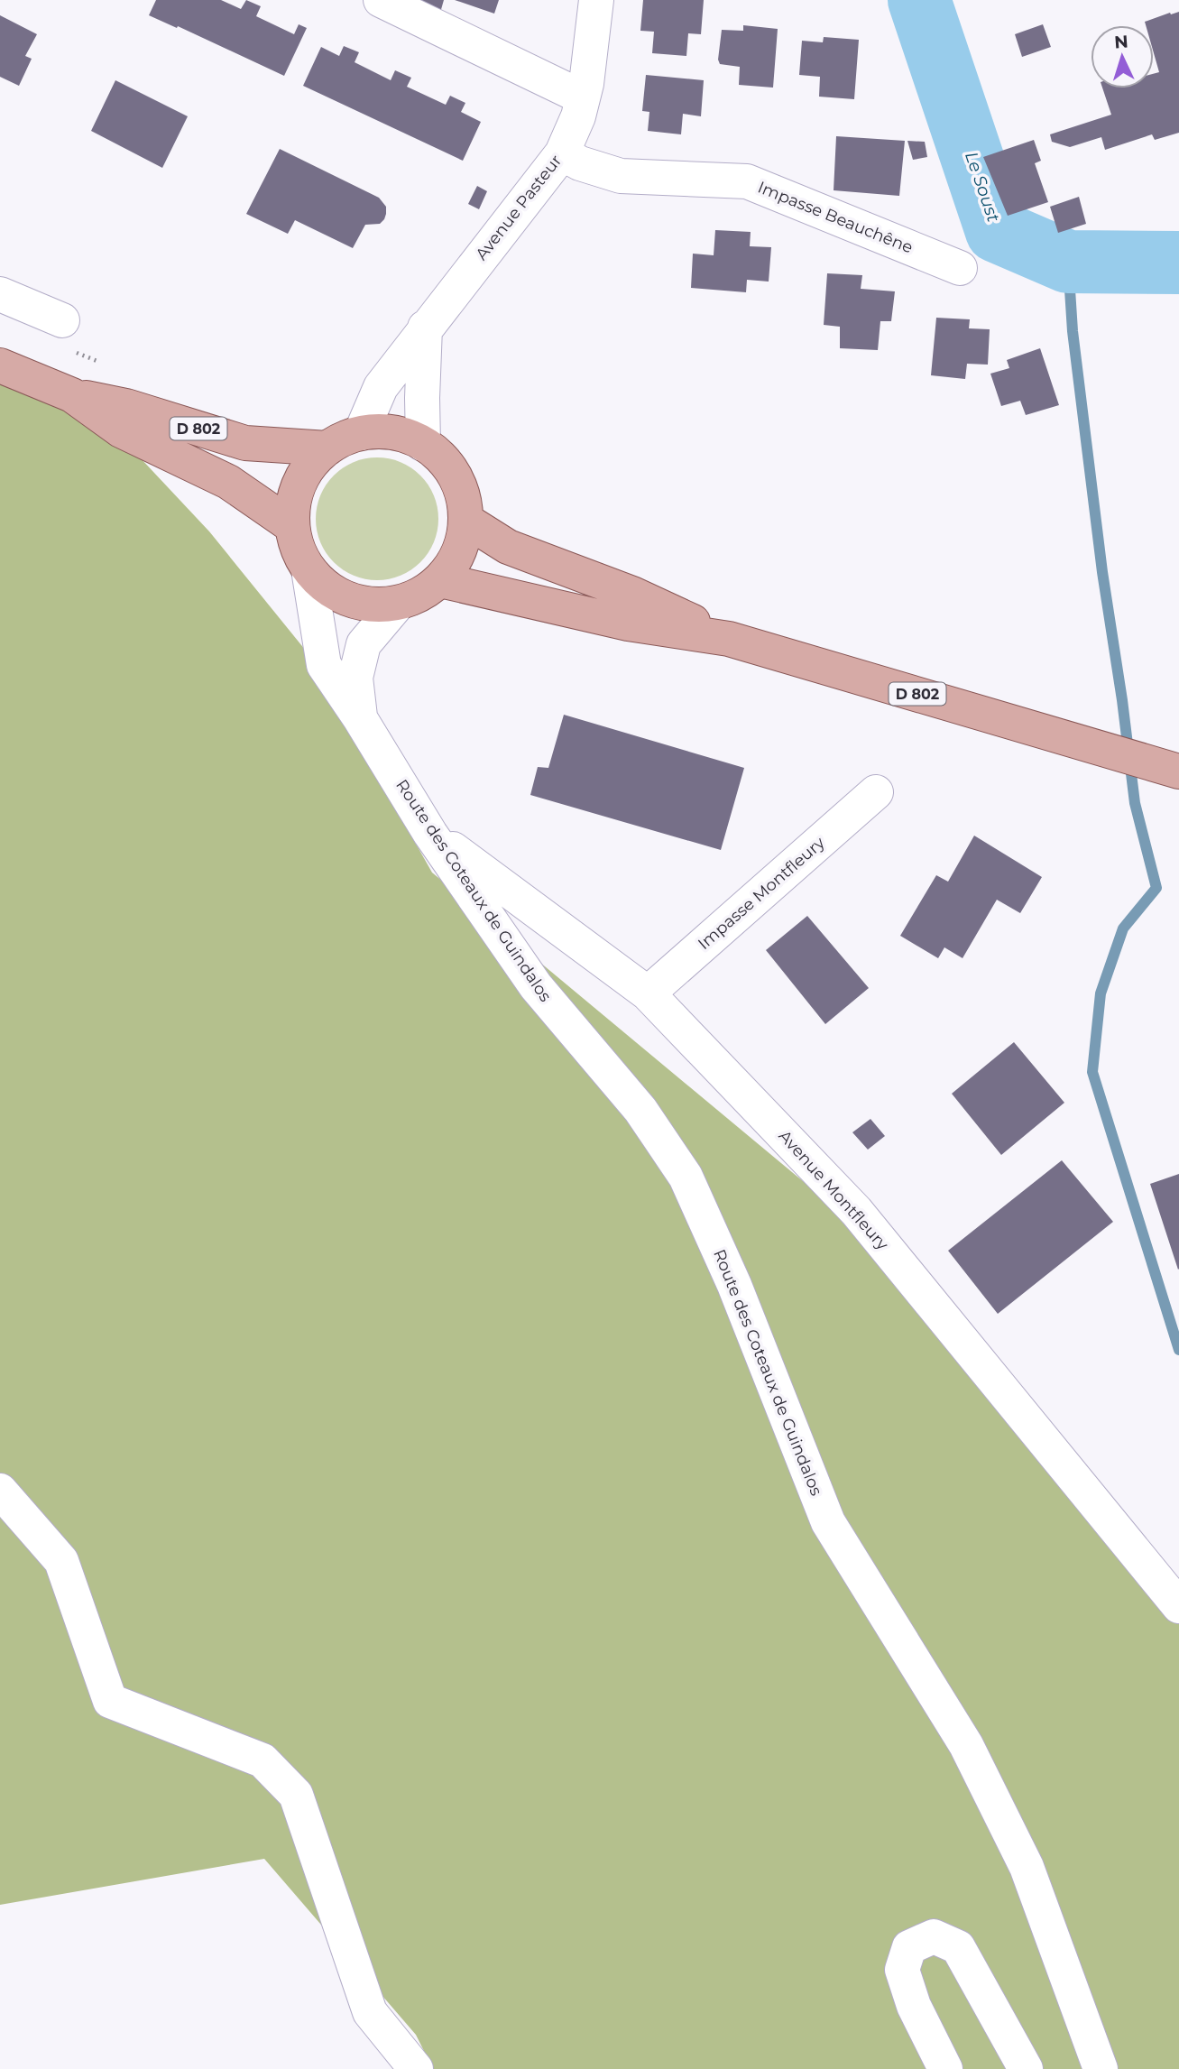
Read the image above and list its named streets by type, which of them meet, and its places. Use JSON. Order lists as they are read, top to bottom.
{
  "streets": {
    "main road": ["D 802"],
    "street": [
      "Avenue Pasteur",
      "Impasse Beauchêne",
      "Route des Coteaux de Guindalos",
      "Impasse Montfleury",
      "Avenue Montfleury"
    ]
  },
  "crossings": [
    ["Avenue Pasteur", "Impasse Beauchêne"],
    ["Avenue Pasteur", "D 802"],
    ["Avenue Pasteur", "Route des Coteaux de Guindalos"],
    ["D 802", "Route des Coteaux de Guindalos"],
    ["Route des Coteaux de Guindalos", "Avenue Montfleury"],
    ["Impasse Montfleury", "Avenue Montfleury"]
  ],
  "water": ["Le Soust"],
  "north": "top"
}
